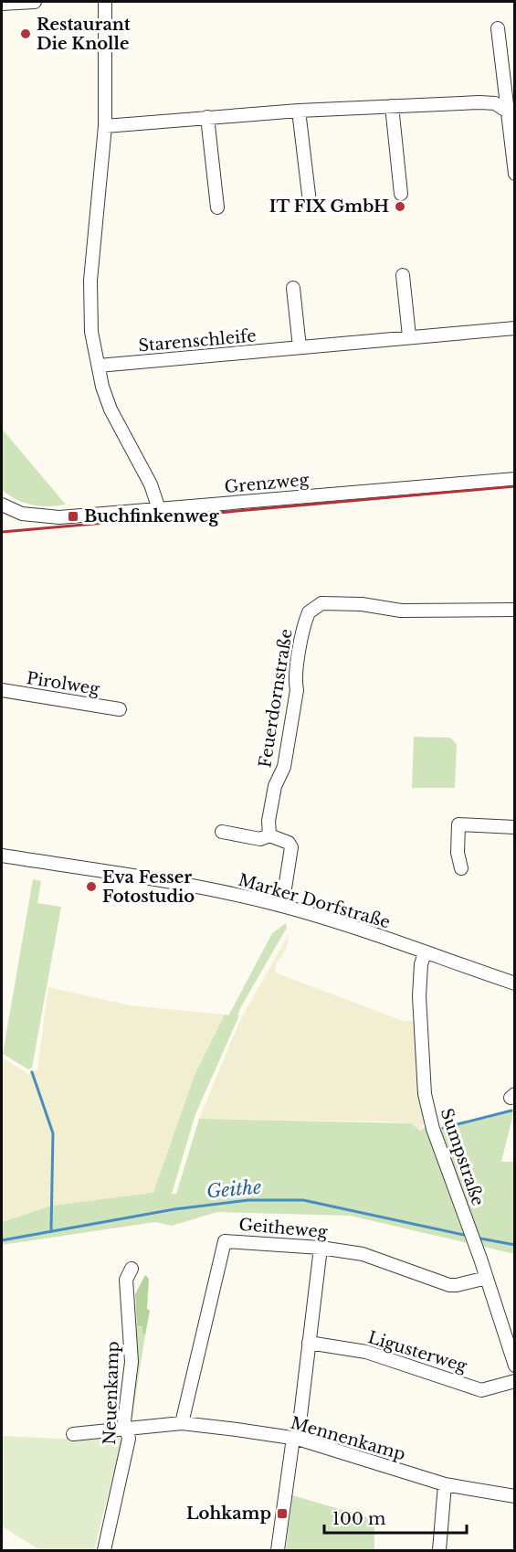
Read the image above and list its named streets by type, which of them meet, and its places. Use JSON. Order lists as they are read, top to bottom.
{
  "streets": {
    "street": [
      "Starenschleife",
      "Grenzweg",
      "Pirolweg",
      "Feuerdornstraße",
      "Marker Dorfstraße",
      "Sumpstraße",
      "Geitheweg",
      "Ligusterweg",
      "Neuenkamp",
      "Mennenkamp"
    ]
  },
  "crossings": [
    ["Marker Dorfstraße", "Sumpstraße"],
    ["Sumpstraße", "Geitheweg"],
    ["Geitheweg", "Mennenkamp"],
    ["Neuenkamp", "Mennenkamp"]
  ],
  "water": ["Geithe"],
  "places": {
    "other": ["Restaurant Die Knolle", "IT FIX GmbH", "Eva Fesser Fotostudio"],
    "transit": ["Buchfinkenweg", "Lohkamp"]
  },
  "scale_bar": "100 m"
}
